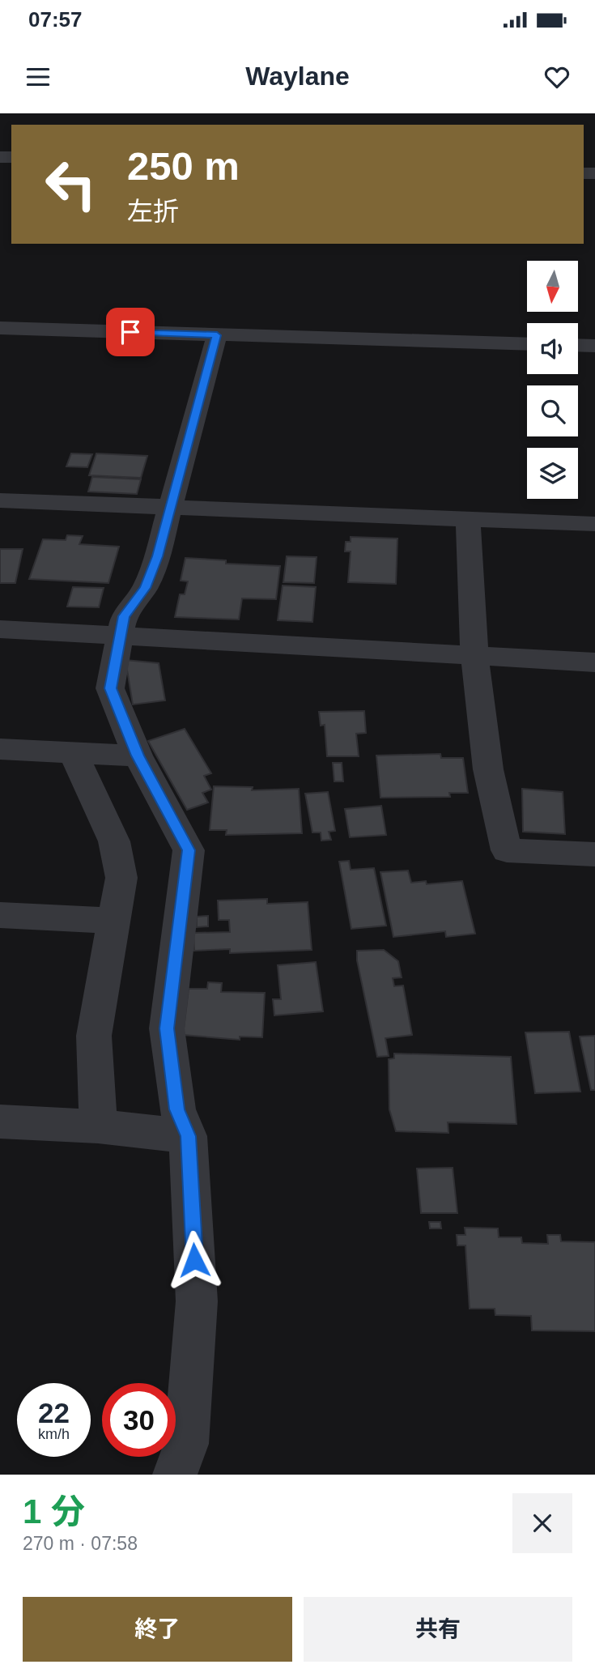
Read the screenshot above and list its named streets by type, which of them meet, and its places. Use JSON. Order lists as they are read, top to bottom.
{
  "north": "bottom",
  "page": {
    "status": "07:57",
    "header": "Waylane",
    "turn": ["250 m", "左折"],
    "speed": "22 km/h",
    "limit": "30",
    "heading": ["1 分", "270 m · 07:58"],
    "buttons": ["終了", "共有"]
  }
}
